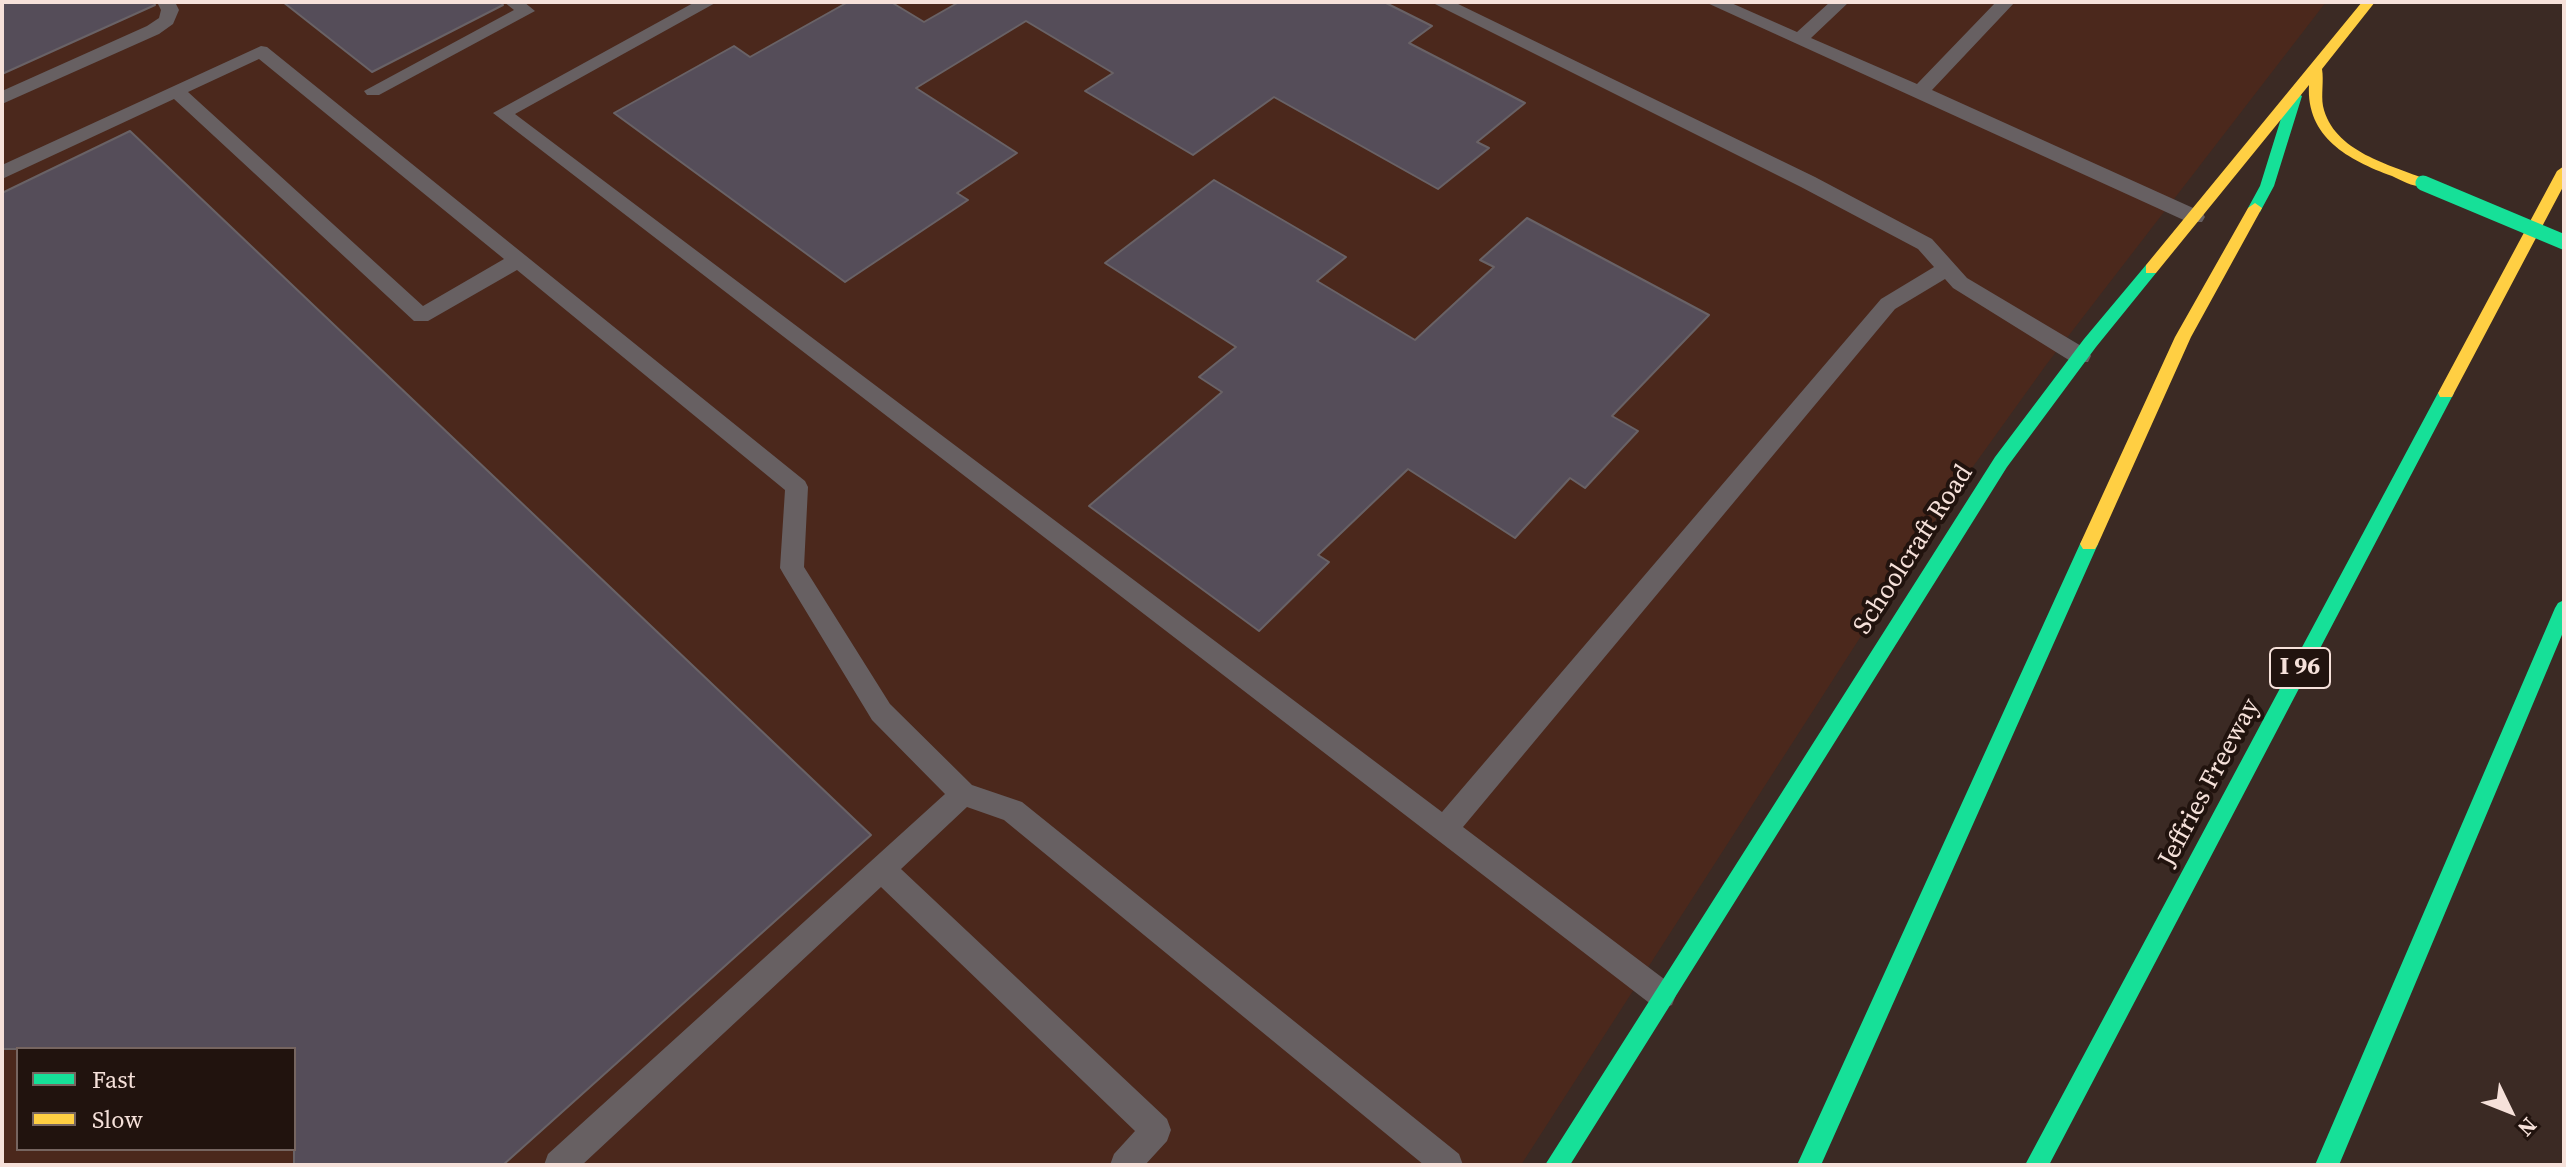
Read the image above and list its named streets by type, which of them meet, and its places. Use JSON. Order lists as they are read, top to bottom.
{
  "streets": {
    "main road": ["Schoolcraft Road", "I 96", "Jeffries Freeway"]
  },
  "legend": ["Fast", "Slow"],
  "north": "bottom right"
}
